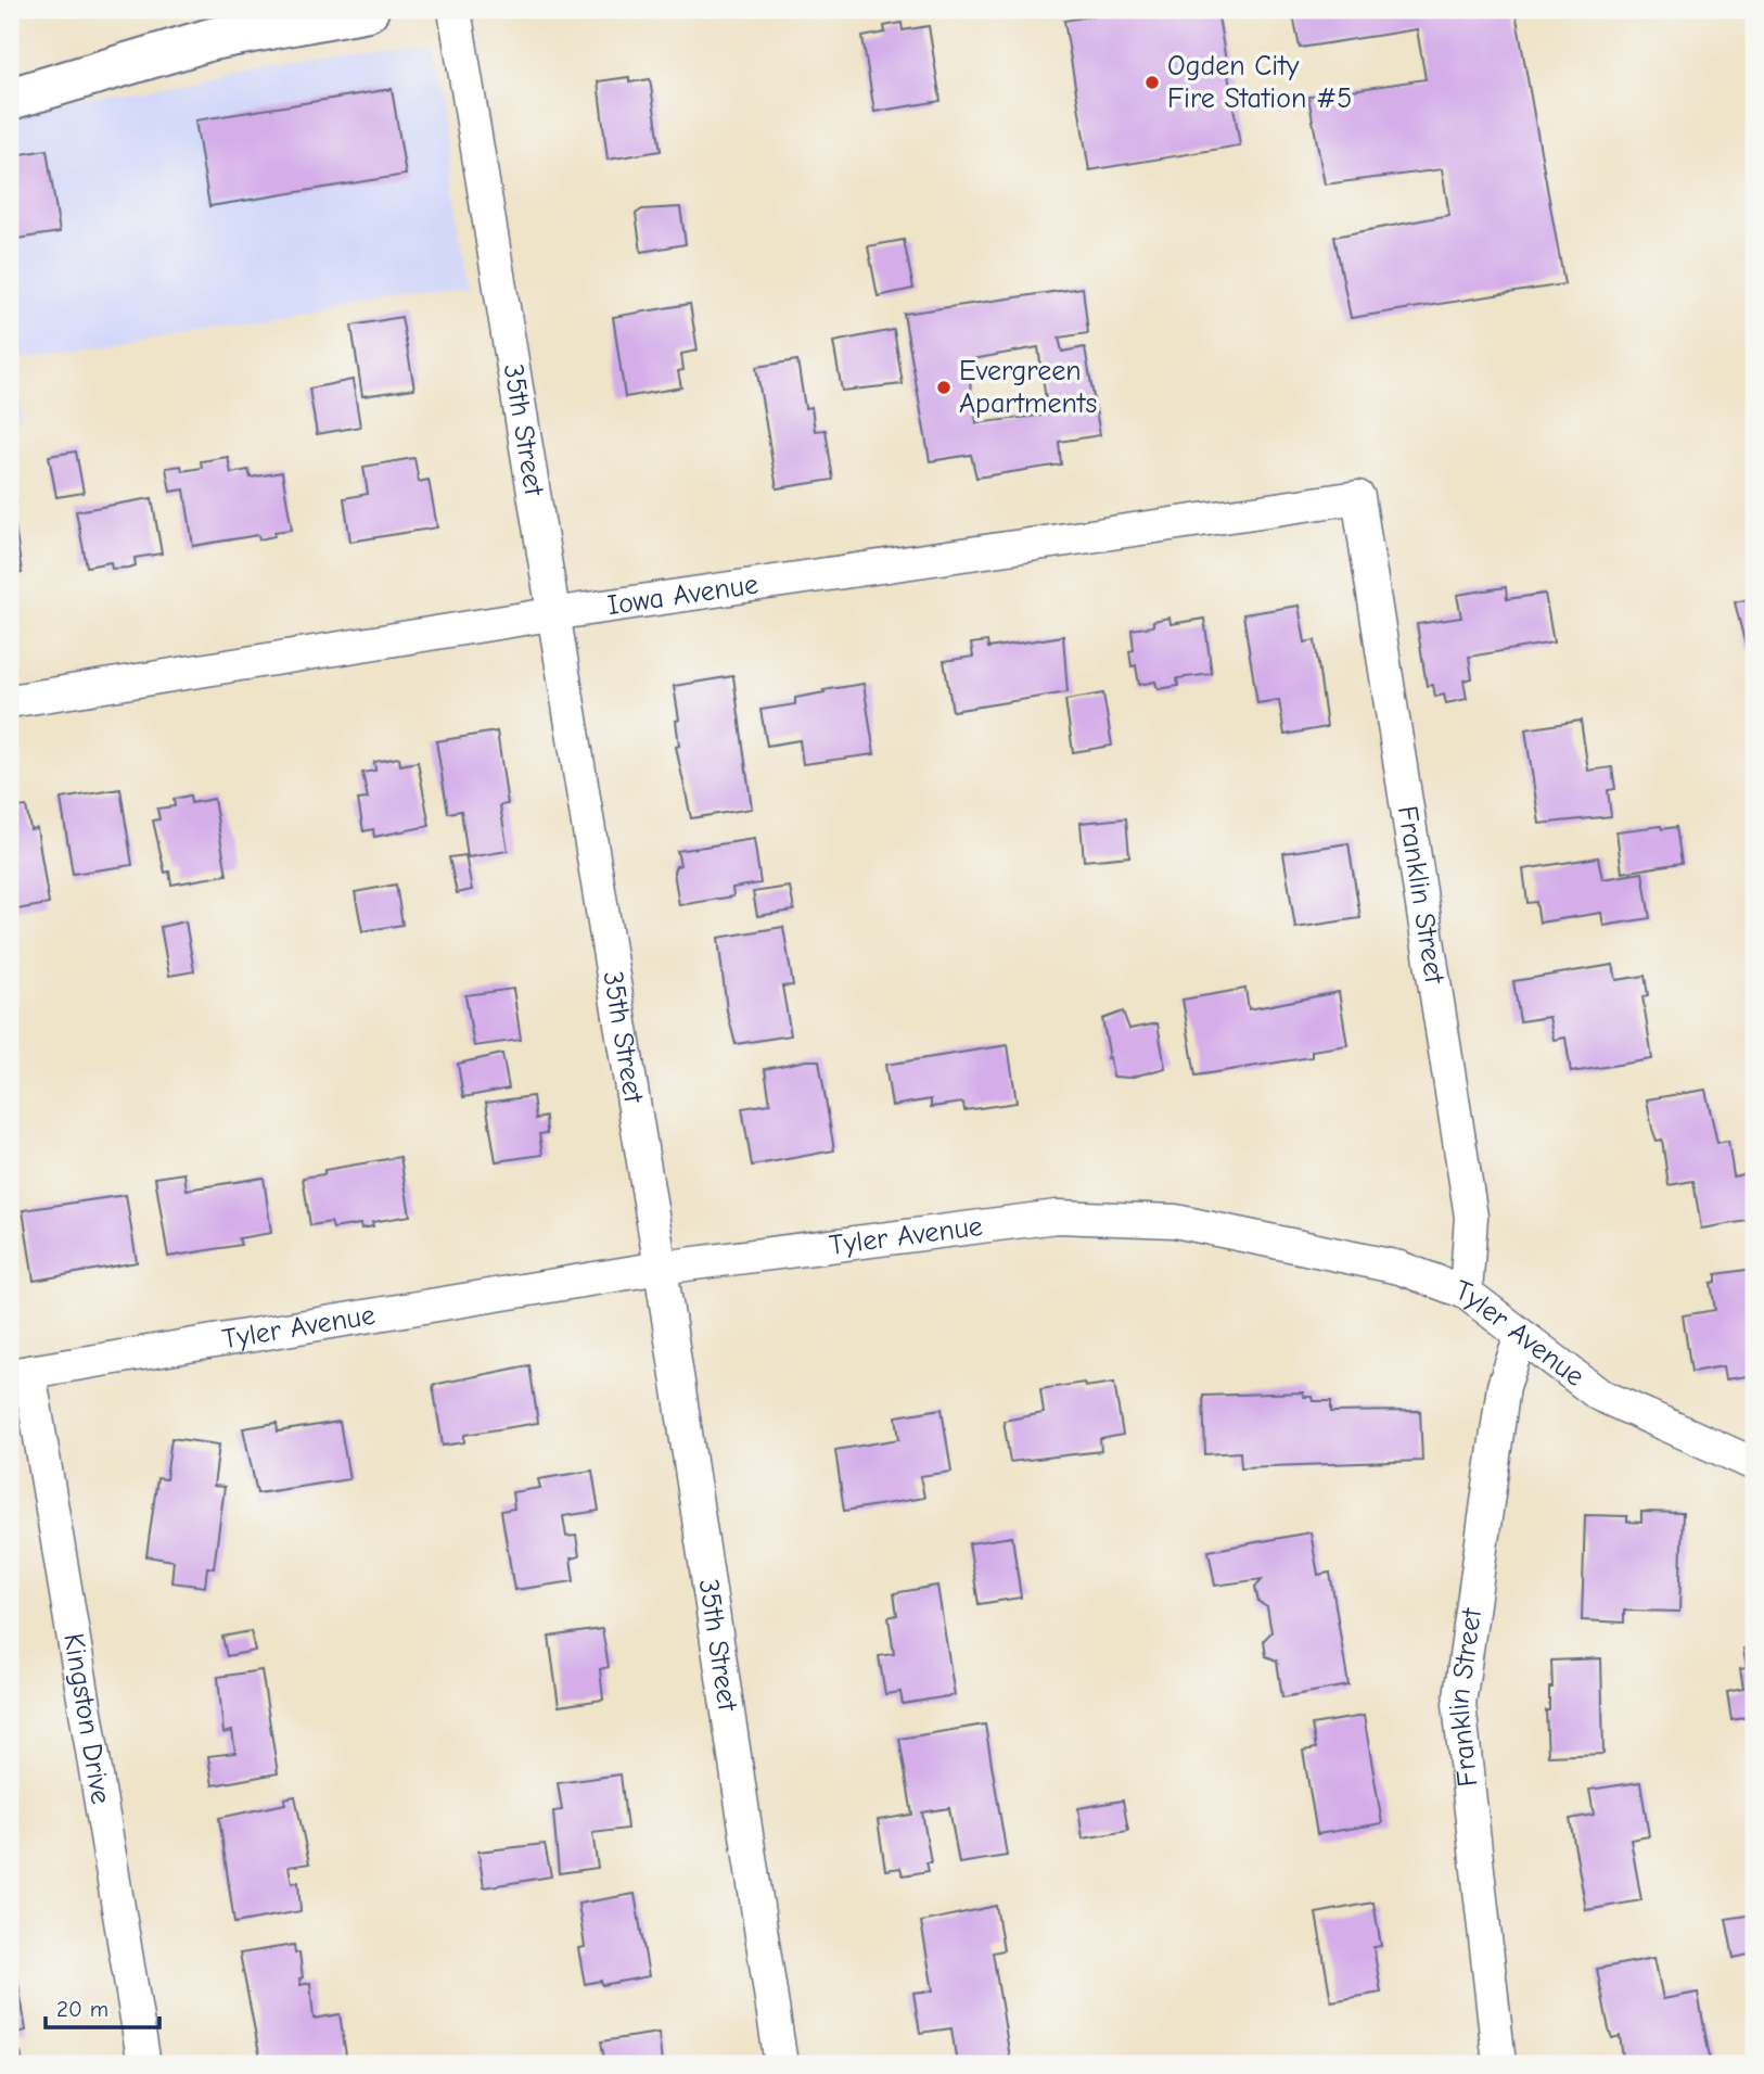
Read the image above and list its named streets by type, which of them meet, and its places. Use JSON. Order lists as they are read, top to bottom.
{
  "streets": {
    "street": [
      "35th Street",
      "Iowa Avenue",
      "Franklin Street",
      "Tyler Avenue",
      "Kingston Drive"
    ]
  },
  "crossings": [
    ["35th Street", "Iowa Avenue"],
    ["35th Street", "Tyler Avenue"],
    ["Iowa Avenue", "Franklin Street"],
    ["Franklin Street", "Tyler Avenue"],
    ["Tyler Avenue", "Kingston Drive"]
  ],
  "places": ["Ogden City Fire Station #5", "Evergreen Apartments"],
  "scale_bar": "20 m"
}
